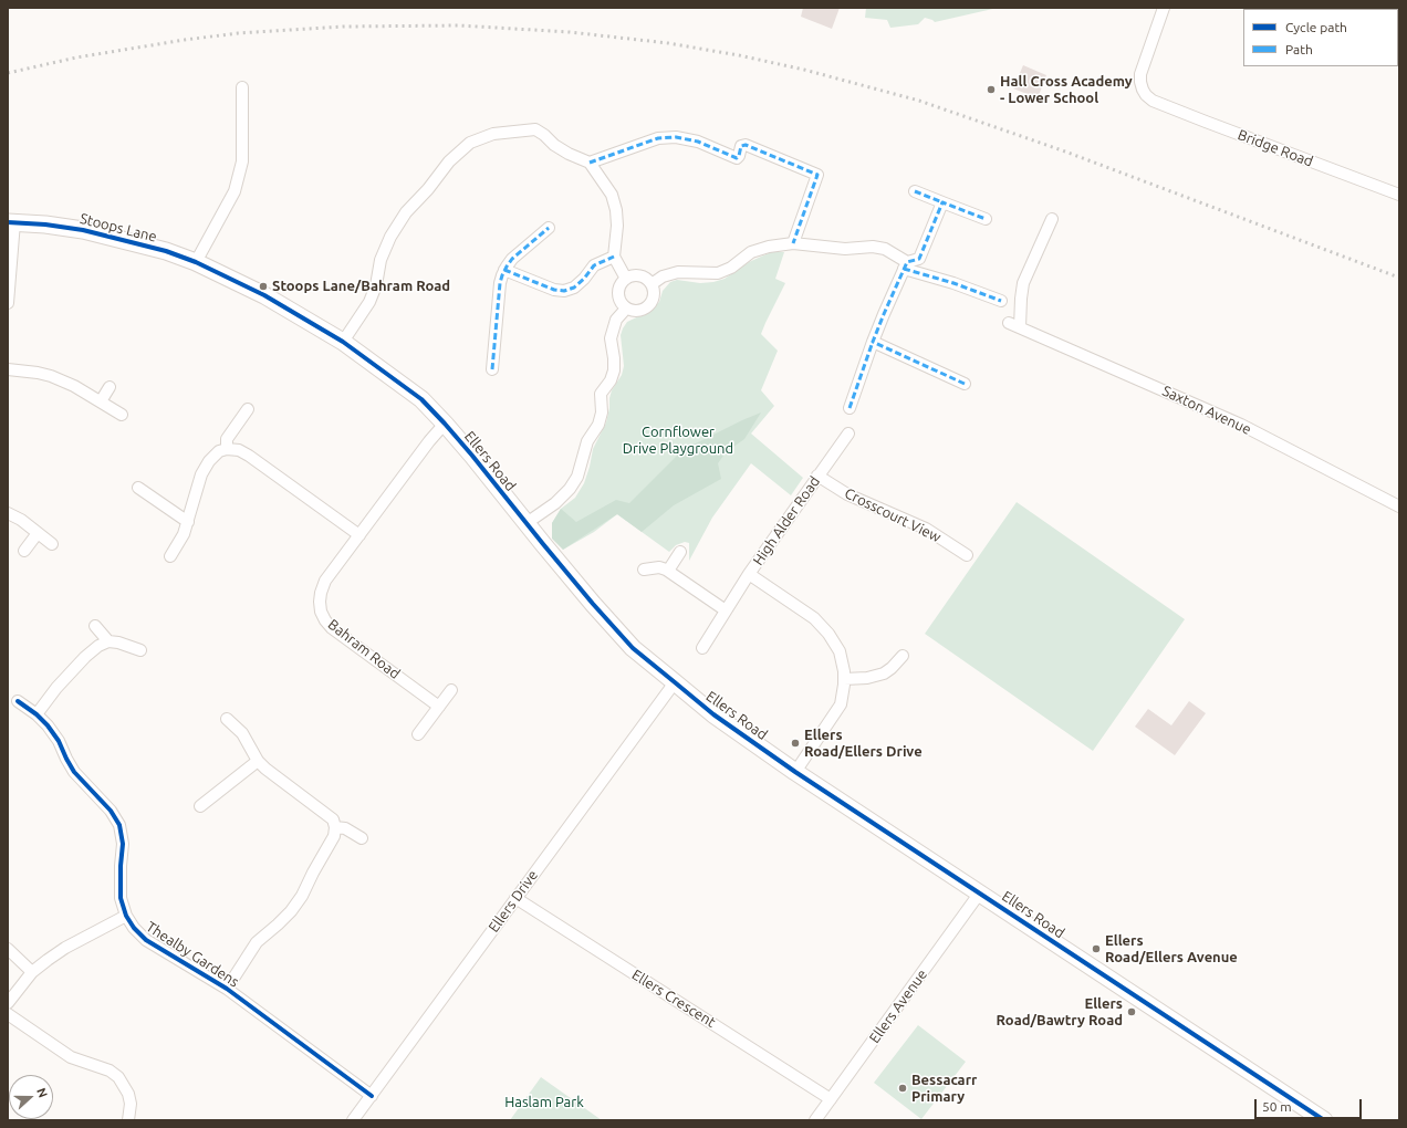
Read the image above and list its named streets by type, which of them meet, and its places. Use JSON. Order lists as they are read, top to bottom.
{
  "streets": {
    "street": [
      "Bridge Road",
      "Stoops Lane",
      "Saxton Avenue",
      "Ellers Road",
      "Crosscourt View",
      "High Alder Road",
      "Bahram Road",
      "Ellers Drive",
      "Thealby Gardens",
      "Ellers Crescent",
      "Ellers Avenue"
    ]
  },
  "crossings": [
    ["Stoops Lane", "Ellers Road"],
    ["Ellers Road", "High Alder Road"],
    ["Ellers Road", "Bahram Road"],
    ["Ellers Road", "Ellers Drive"],
    ["Ellers Road", "Ellers Avenue"],
    ["Crosscourt View", "High Alder Road"],
    ["Ellers Drive", "Thealby Gardens"],
    ["Ellers Drive", "Ellers Crescent"],
    ["Ellers Crescent", "Ellers Avenue"]
  ],
  "parks": ["Cornflower Drive Playground", "Haslam Park"],
  "places": [
    "Hall Cross Academy - Lower School",
    "Stoops Lane/Bahram Road",
    "Ellers Road/Ellers Drive",
    "Ellers Road/Ellers Avenue",
    "Ellers Road/Bawtry Road",
    "Bessacarr Primary"
  ],
  "legend": ["Cycle path", "Path"],
  "scale_bar": "50 m",
  "north": "right"
}
